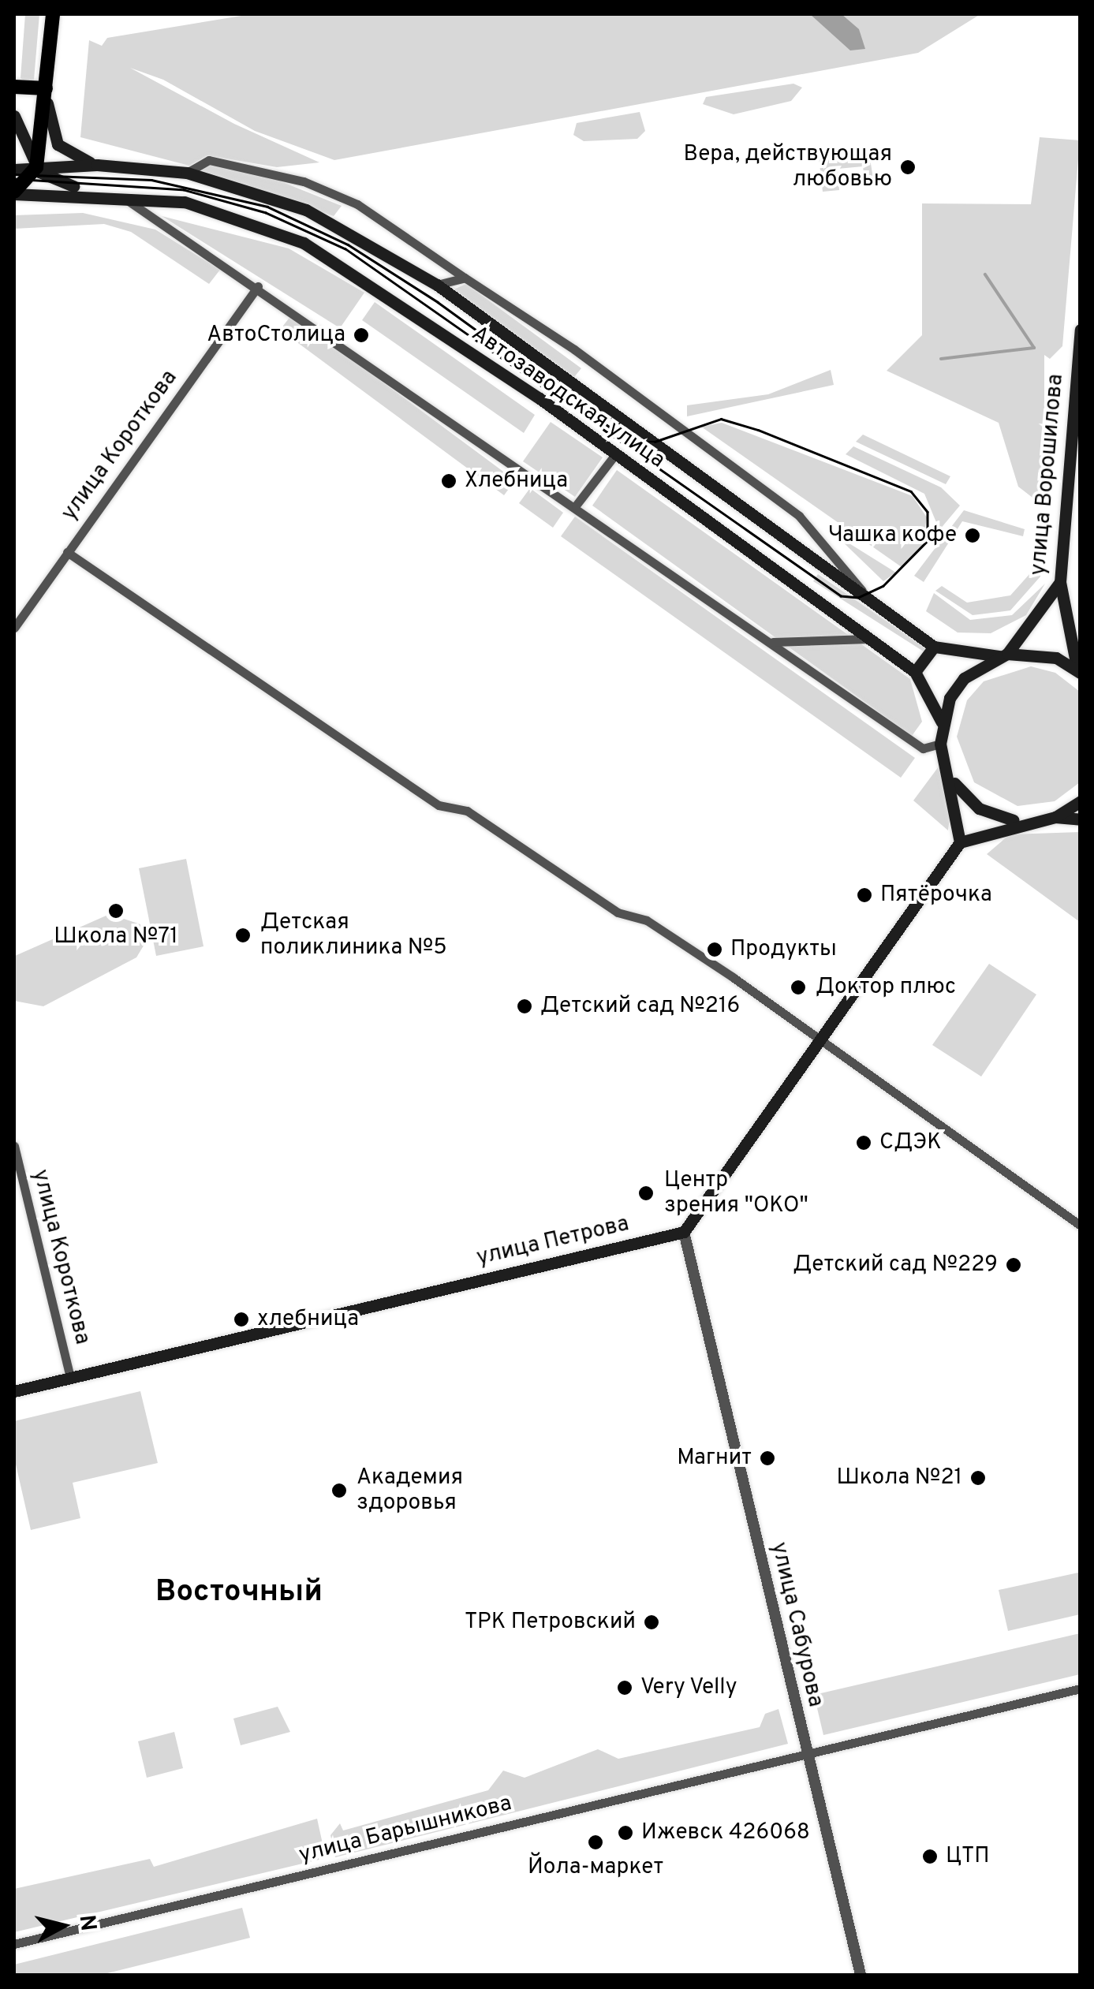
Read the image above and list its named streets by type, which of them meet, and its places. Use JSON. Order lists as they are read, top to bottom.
{
  "streets": {
    "main road": ["Автозаводская улица", "улица Ворошилова", "улица Петрова"],
    "street": ["улица Короткова", "улица Сабурова", "улица Барышникова"]
  },
  "crossings": [
    ["Автозаводская улица", "улица Ворошилова"],
    ["улица Короткова", "улица Петрова"],
    ["улица Петрова", "улица Сабурова"],
    ["улица Сабурова", "улица Барышникова"]
  ],
  "districts": ["Восточный"],
  "places": [
    "Вера, действующая любовью",
    "АвтоСтолица",
    "Хлебница",
    "Чашка кофе",
    "Пятёрочка",
    "Школа №71",
    "Детская поликлиника №5",
    "Продукты",
    "Доктор плюс",
    "Детский сад №216",
    "СДЭК",
    "Центр зрения \"ОКО\"",
    "Детский сад №229",
    "хлебница",
    "Магнит",
    "Школа №21",
    "Академия здоровья",
    "ТРК Петровский",
    "Very Velly",
    "Ижевск 426068",
    "Йола-маркет",
    "ЦТП"
  ],
  "north": "right"
}
